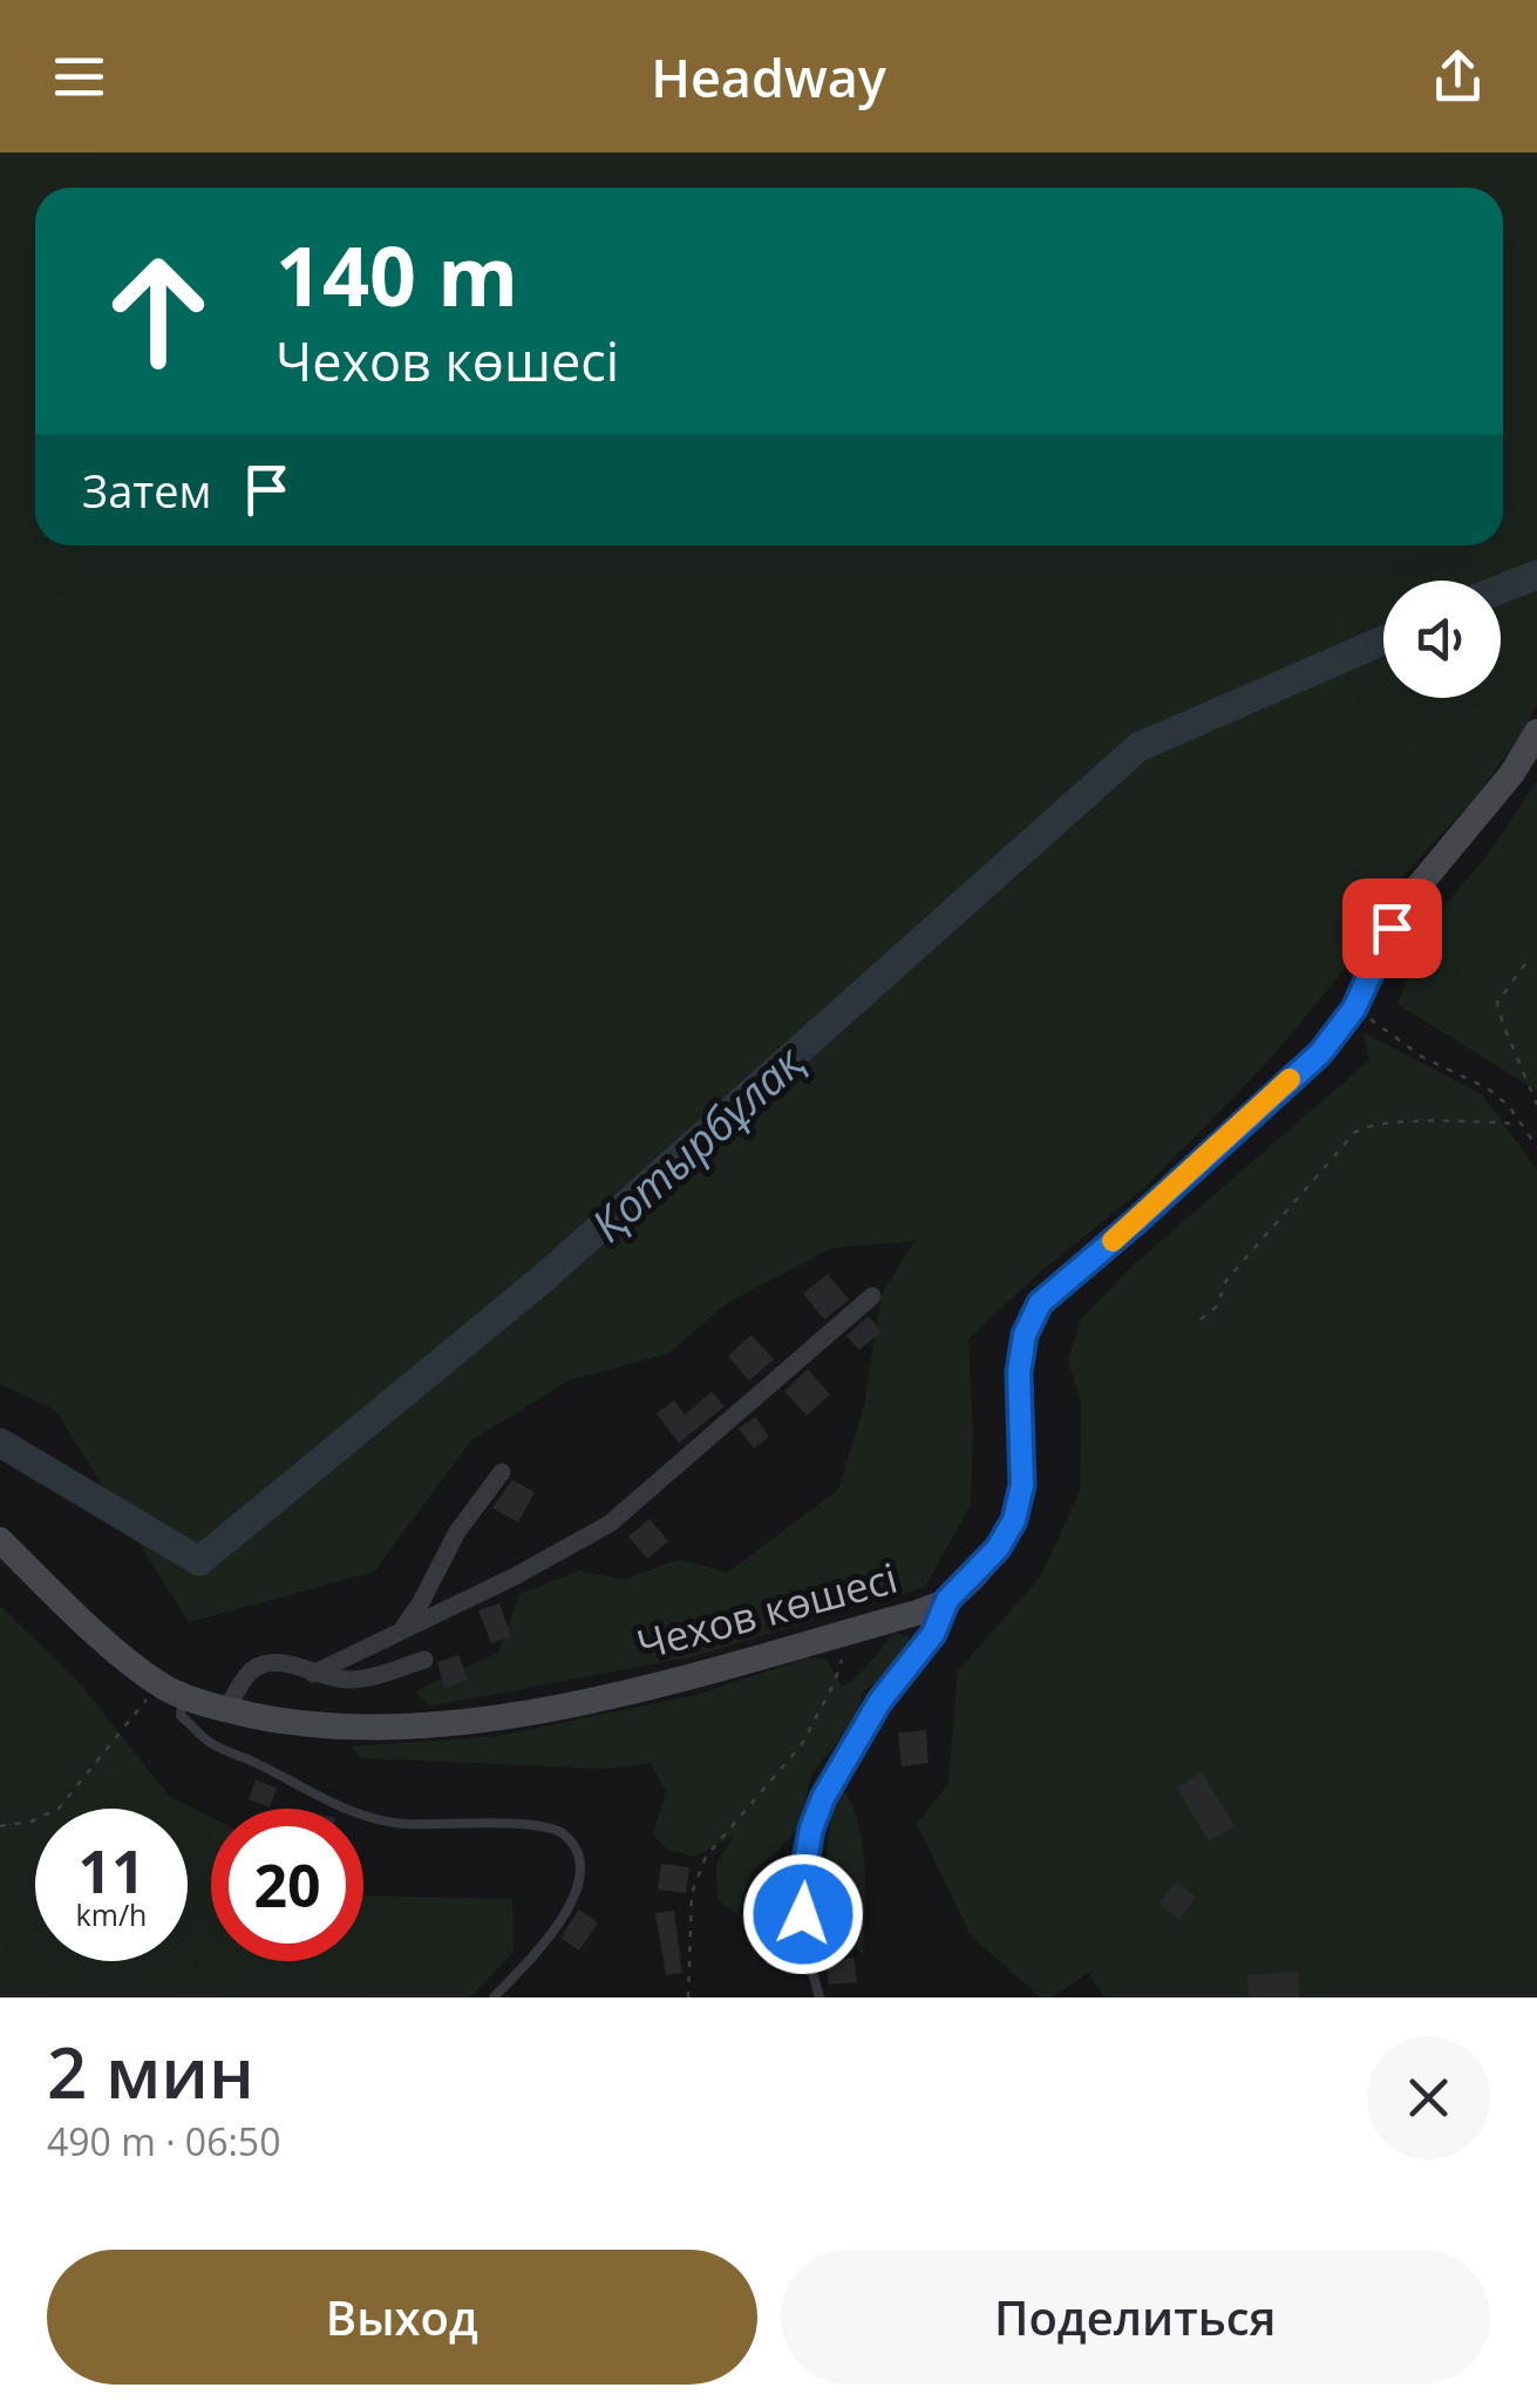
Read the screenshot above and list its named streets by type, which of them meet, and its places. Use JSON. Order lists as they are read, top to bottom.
{
  "streets": {
    "main road": ["Чехов көшесі"]
  },
  "water": ["Қотырбұлақ"],
  "page": {
    "header": "Headway",
    "turn": ["140 m", "Чехов көшесі"],
    "then": "Затем",
    "speed": "11 km/h",
    "limit": "20",
    "heading": ["2 мин", "490 m · 06:50"],
    "buttons": ["Выход", "Поделиться"]
  }
}
